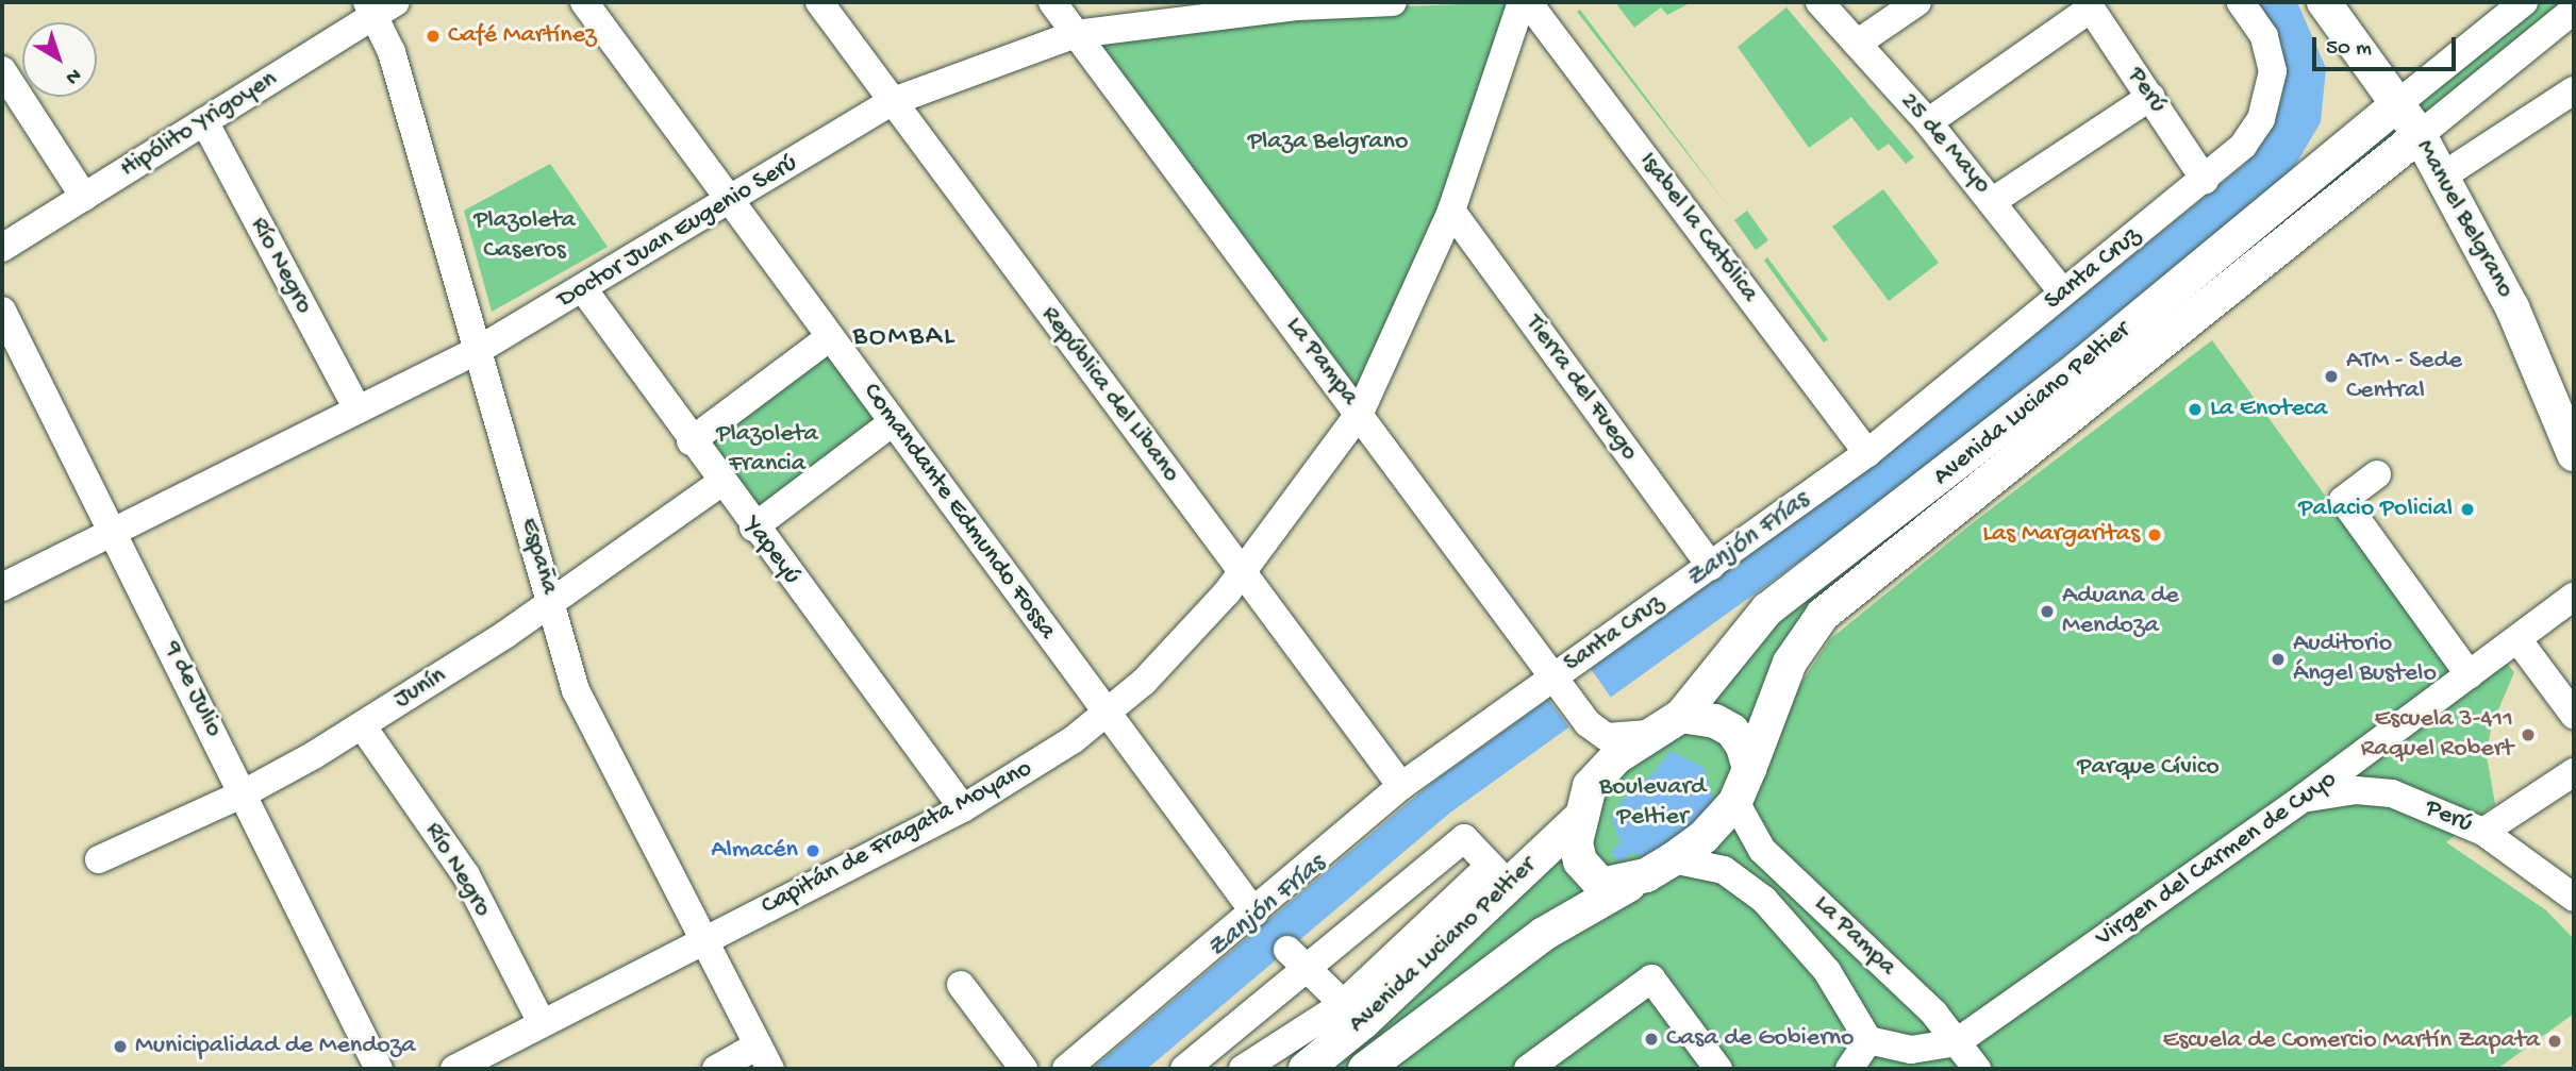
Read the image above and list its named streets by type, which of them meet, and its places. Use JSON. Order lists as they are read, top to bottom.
{
  "streets": {
    "main road": ["Manuel Belgrano", "Avenida Luciano Peltier"],
    "street": [
      "Perú",
      "Hipólito Yrigoyen",
      "25 de Mayo",
      "Isabel la Católica",
      "Doctor Juan Eugenio Serú",
      "Río Negro",
      "Santa Cruz",
      "La Pampa",
      "Tierra del Fuego",
      "República del Libano",
      "Comandante Edmundo Fossa",
      "Yapeyú",
      "España",
      "Junín",
      "9 de Julio",
      "Capitán de Fragata Moyano",
      "Virgen del Carmen de Cuyo"
    ]
  },
  "crossings": [
    ["Perú", "Santa Cruz"],
    ["Perú", "Virgen del Carmen de Cuyo"],
    ["Hipólito Yrigoyen", "Río Negro"],
    ["Hipólito Yrigoyen", "España"],
    ["25 de Mayo", "Santa Cruz"],
    ["Manuel Belgrano", "Avenida Luciano Peltier"],
    ["Isabel la Católica", "Santa Cruz"],
    ["Doctor Juan Eugenio Serú", "Río Negro"],
    ["Doctor Juan Eugenio Serú", "La Pampa"],
    ["Doctor Juan Eugenio Serú", "República del Libano"],
    ["Doctor Juan Eugenio Serú", "Comandante Edmundo Fossa"],
    ["Doctor Juan Eugenio Serú", "Yapeyú"],
    ["Doctor Juan Eugenio Serú", "España"],
    ["Doctor Juan Eugenio Serú", "9 de Julio"],
    ["Río Negro", "Junín"],
    ["Río Negro", "Capitán de Fragata Moyano"],
    ["Santa Cruz", "La Pampa"],
    ["Santa Cruz", "Tierra del Fuego"],
    ["Santa Cruz", "República del Libano"],
    ["Santa Cruz", "Comandante Edmundo Fossa"],
    ["La Pampa", "Avenida Luciano Peltier"],
    ["La Pampa", "Capitán de Fragata Moyano"],
    ["La Pampa", "Virgen del Carmen de Cuyo"],
    ["Tierra del Fuego", "Capitán de Fragata Moyano"],
    ["República del Libano", "Capitán de Fragata Moyano"],
    ["Comandante Edmundo Fossa", "Capitán de Fragata Moyano"],
    ["Yapeyú", "Junín"],
    ["Yapeyú", "Capitán de Fragata Moyano"],
    ["España", "Junín"],
    ["España", "Capitán de Fragata Moyano"],
    ["Junín", "9 de Julio"]
  ],
  "districts": ["BOMBAL"],
  "water": ["Zanjón Frías"],
  "parks": [
    "Plaza Belgrano",
    "Plazoleta Caseros",
    "Plazoleta Francia",
    "Parque Cívico",
    "Boulevard Peltier"
  ],
  "places": [
    "Café Martínez",
    "ATM - Sede Central",
    "La Enoteca",
    "Palacio Policial",
    "Las Margaritas",
    "Aduana de Mendoza",
    "Auditorio Ángel Bustelo",
    "Escuela 3-411 Raquel Robert",
    "Almacén",
    "Casa de Gobierno",
    "Escuela de Comercio Martín Zapata",
    "Municipalidad de Mendoza"
  ],
  "scale_bar": "50 m",
  "north": "bottom right"
}
